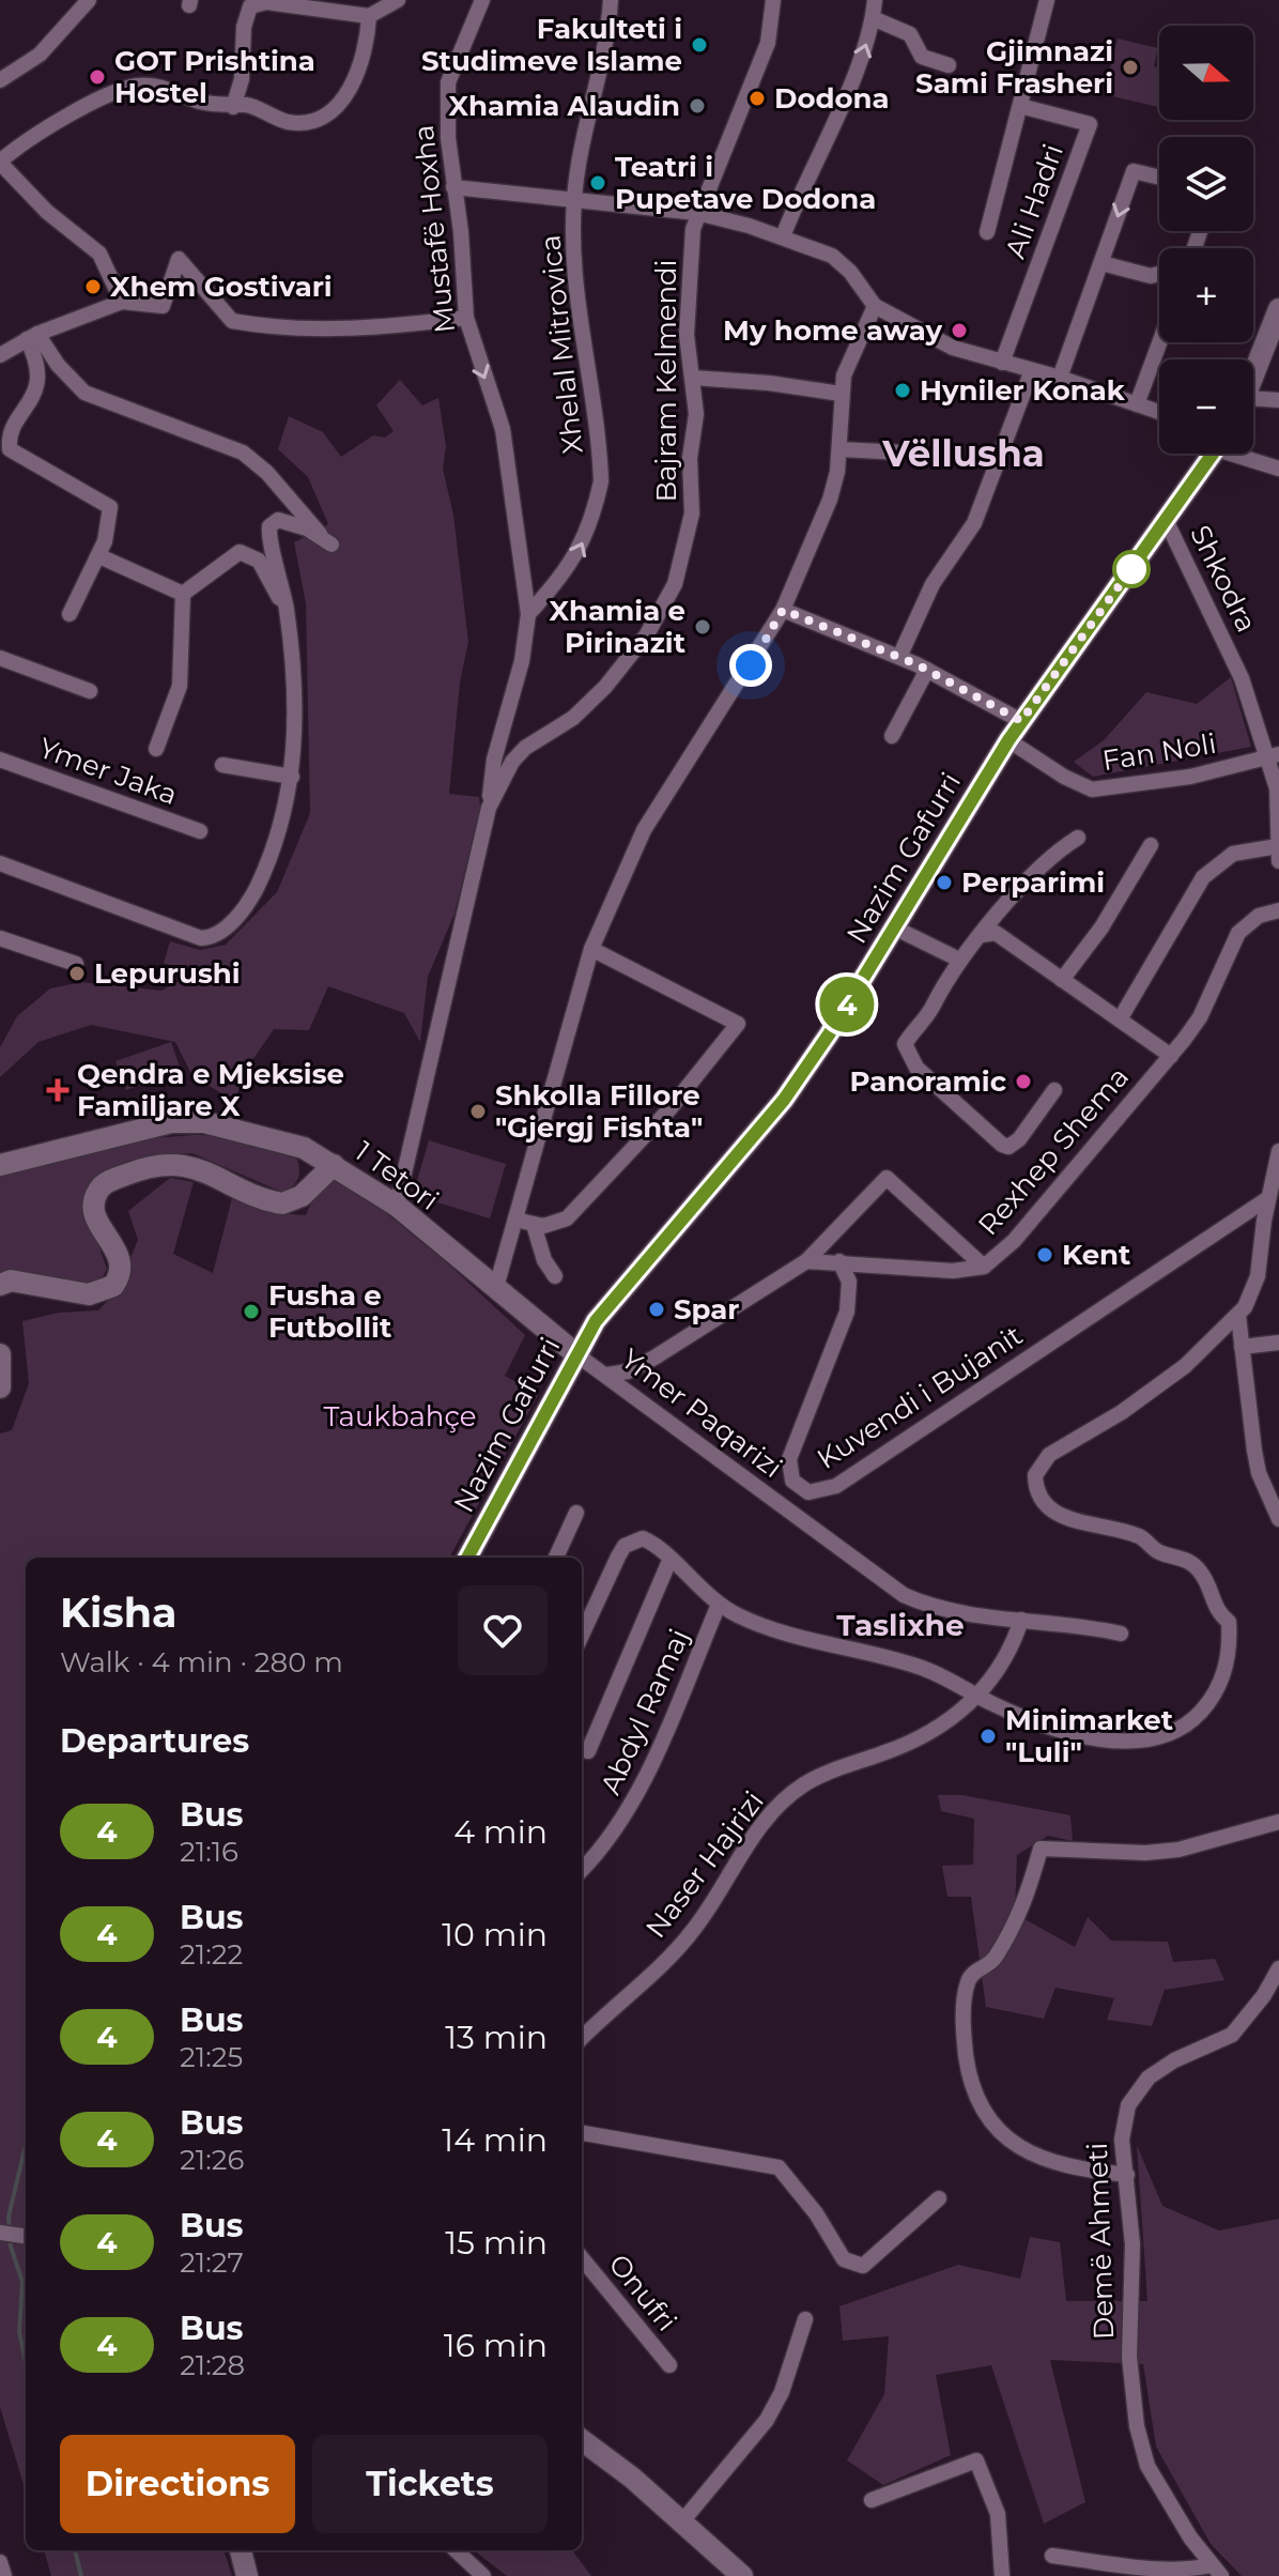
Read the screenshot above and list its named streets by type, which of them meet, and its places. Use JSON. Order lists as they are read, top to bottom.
{
  "streets": {
    "street": [
      "Ali Hadri",
      "Mustafë Hoxha",
      "Xhelal Mitrovica",
      "Bajram Kelmendi",
      "Shkodra",
      "Fan Noli",
      "Ymer Jaka",
      "Nazim Gafurri",
      "Rexhep Shema",
      "1 Tetori",
      "Kuvendi i Bujanit",
      "Ymer Paqarizi",
      "Abdyl Ramaj",
      "Naser Hajrizi",
      "Demë Ahmeti",
      "Onufri"
    ]
  },
  "crossings": [
    ["Mustafë Hoxha", "Xhelal Mitrovica"],
    ["Mustafë Hoxha", "Bajram Kelmendi"],
    ["Bajram Kelmendi", "1 Tetori"],
    ["Shkodra", "Fan Noli"],
    ["Shkodra", "Nazim Gafurri"],
    ["Fan Noli", "Nazim Gafurri"],
    ["Nazim Gafurri", "1 Tetori"],
    ["Nazim Gafurri", "Ymer Paqarizi"],
    ["Rexhep Shema", "Kuvendi i Bujanit"],
    ["1 Tetori", "Ymer Paqarizi"]
  ],
  "one_way": ["Mustafë Hoxha", "Xhelal Mitrovica"],
  "districts": ["Vëllusha", "Taslixhe"],
  "parks": ["Taukbahçe"],
  "places": {
    "other": [
      "Fakulteti i Studimeve Islame",
      "Gjimnazi Sami Frasheri",
      "GOT Prishtina Hostel",
      "Dodona",
      "Xhamia Alaudin",
      "Teatri i Pupetave Dodona",
      "Xhem Gostivari",
      "My home away",
      "Hyniler Konak",
      "Xhamia e Pirinazit",
      "Perparimi",
      "Lepurushi",
      "Panoramic",
      "Shkolla Fillore \"Gjergj Fishta\"",
      "Kent",
      "Spar",
      "Fusha e Futbollit",
      "Minimarket \"Luli\""
    ],
    "health": ["Qendra e Mjeksise Familjare X"]
  },
  "lines": ["bus line 4"],
  "north": "right",
  "page": {
    "on_map": "4",
    "map_buttons": ["+", "−"],
    "heading": [
      ["Kisha", "Walk · 4 min · 280 m"],
      "Departures"
    ],
    "list": [
      {
        "mark": "4",
        "name": "Bus",
        "note": "21:16",
        "value": "4 min"
      },
      {
        "mark": "4",
        "name": "Bus",
        "note": "21:22",
        "value": "10 min"
      },
      {
        "mark": "4",
        "name": "Bus",
        "note": "21:25",
        "value": "13 min"
      },
      {
        "mark": "4",
        "name": "Bus",
        "note": "21:26",
        "value": "14 min"
      },
      {
        "mark": "4",
        "name": "Bus",
        "note": "21:27",
        "value": "15 min"
      },
      {
        "mark": "4",
        "name": "Bus",
        "note": "21:28",
        "value": "16 min"
      }
    ],
    "buttons": ["Directions", "Tickets"]
  }
}
